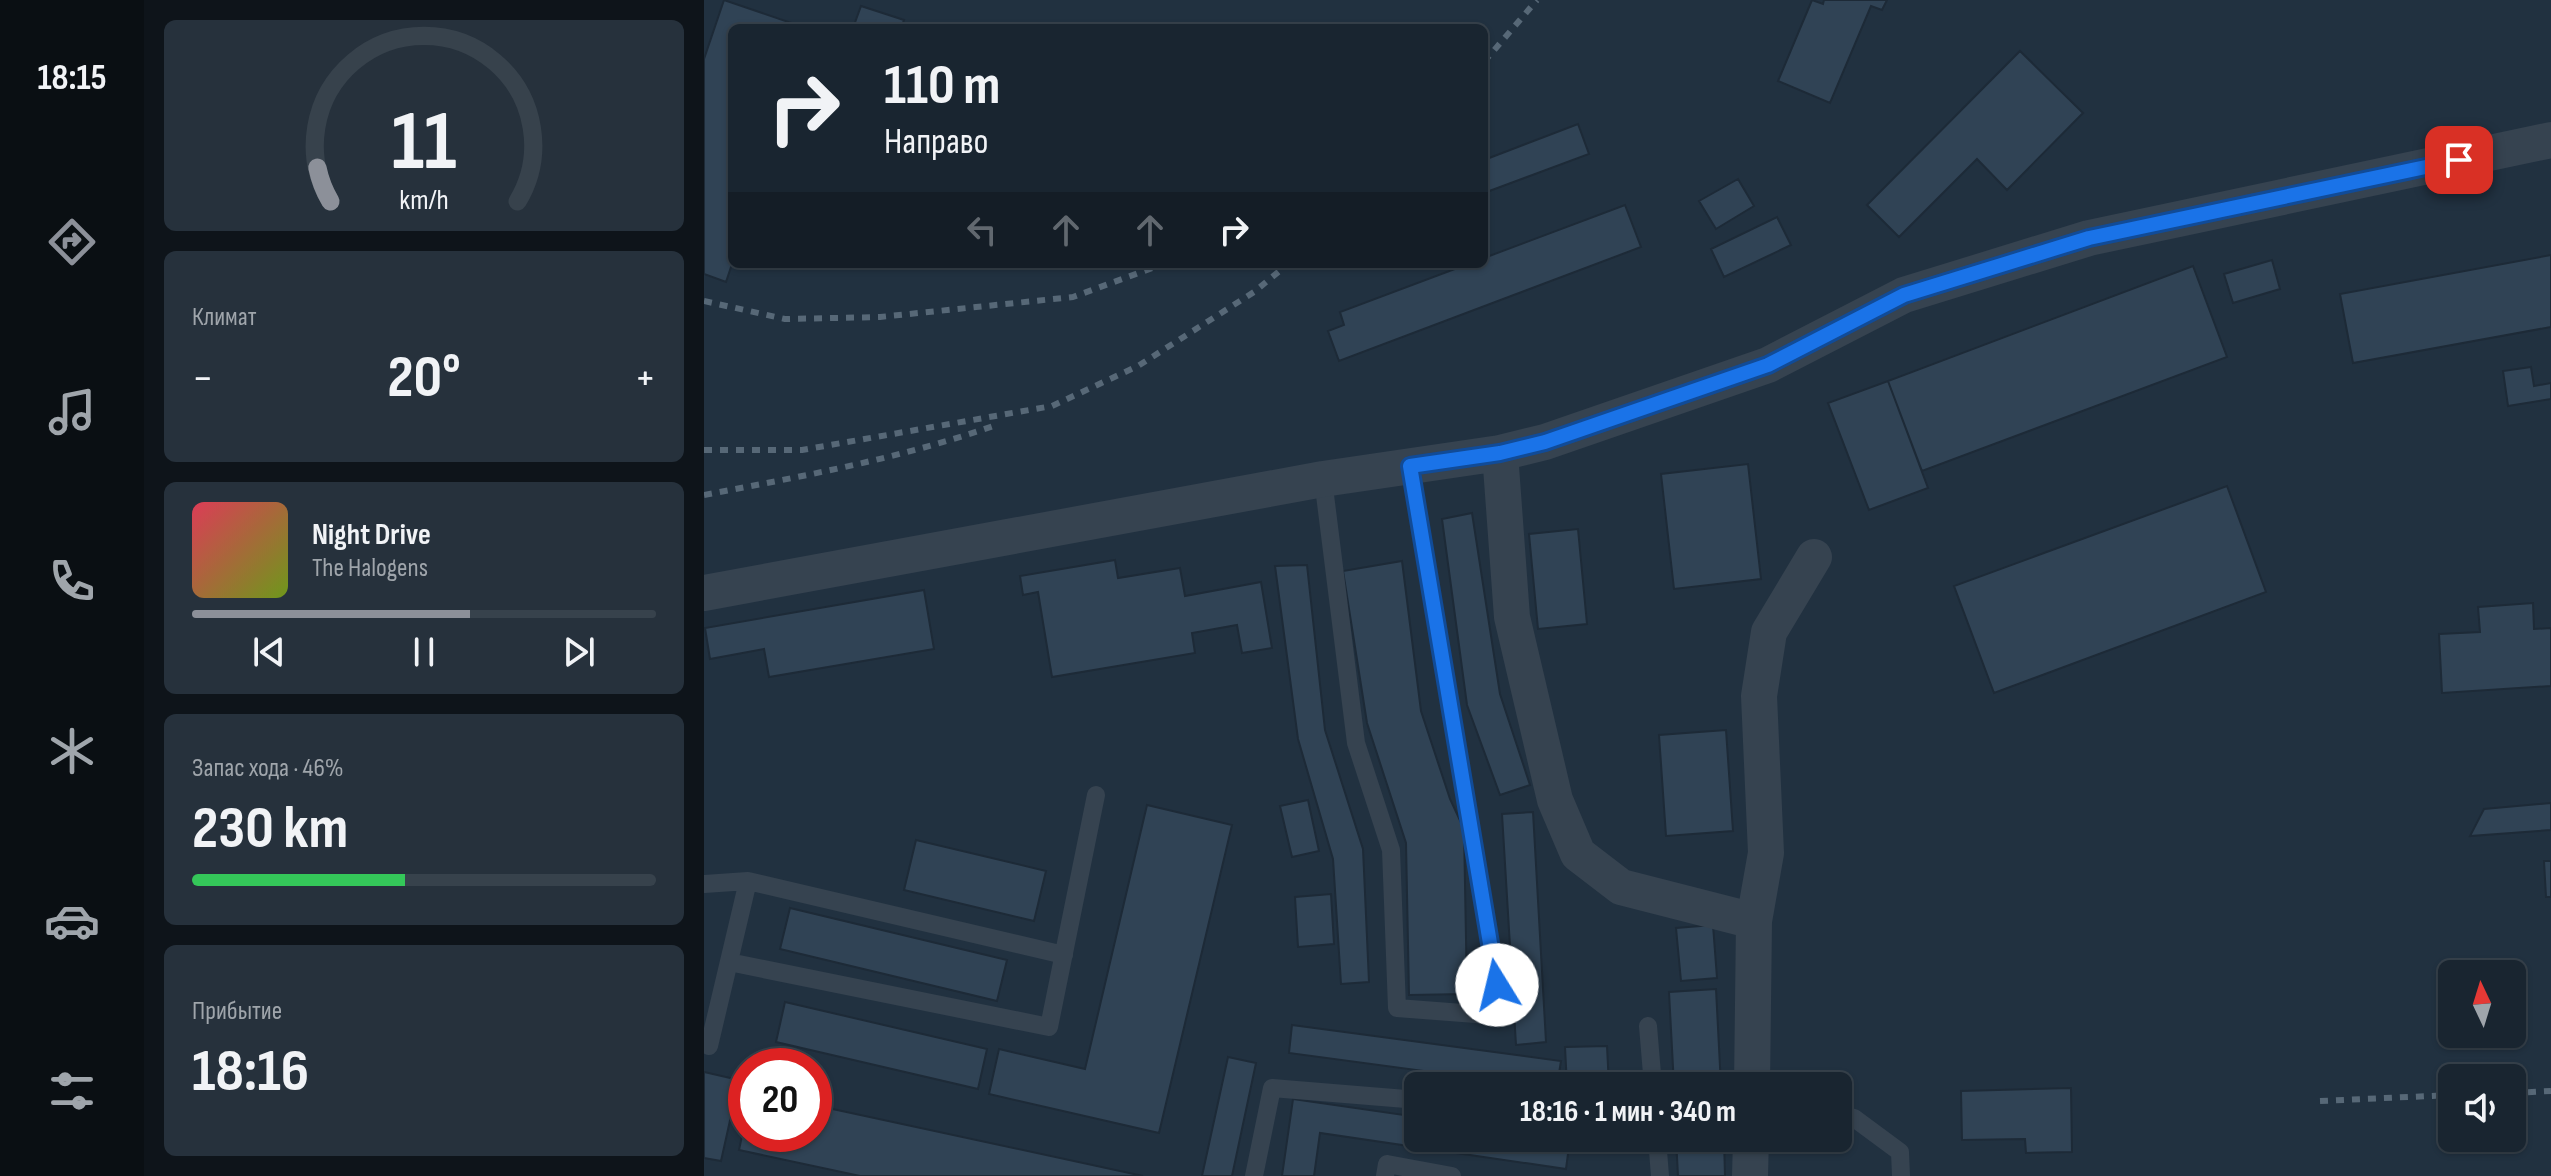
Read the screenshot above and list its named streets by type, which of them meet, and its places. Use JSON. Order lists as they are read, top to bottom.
{
  "north": "top",
  "page": {
    "tabs": "18:15",
    "turn": ["110 m", "Направо"],
    "tile": [
      "Климат",
      ["Запас хода · 46%", "230 km"],
      ["Прибытие", "18:16"]
    ],
    "heat": ["−", "20°", "+"],
    "song": ["Night Drive", "The Halogens"],
    "limit": "20",
    "trip": "18:16 · 1 мин · 340 m",
    "gauge": ["11", "km/h"]
  }
}
